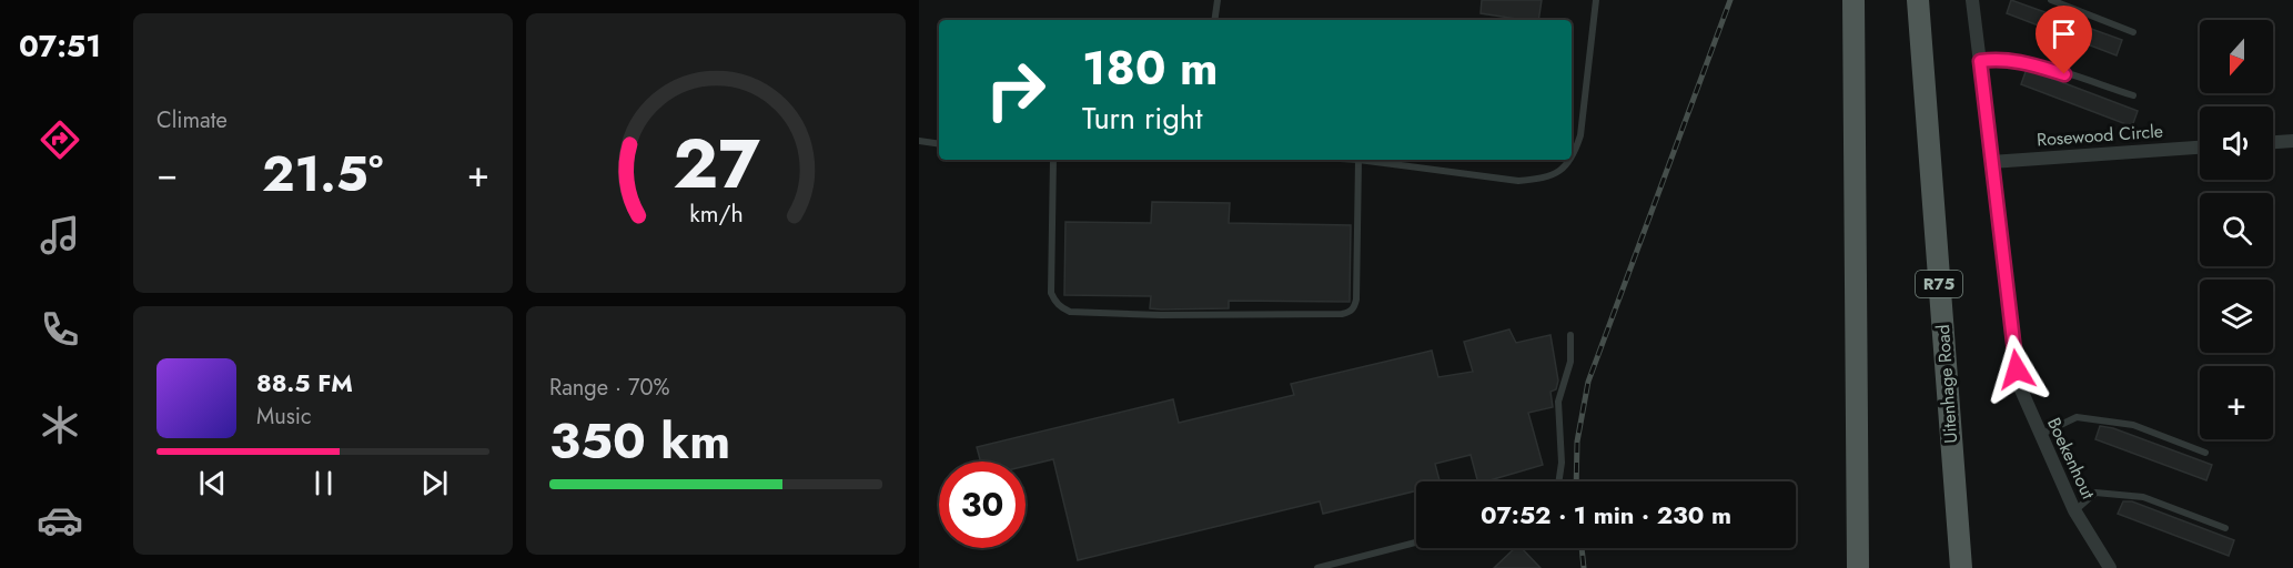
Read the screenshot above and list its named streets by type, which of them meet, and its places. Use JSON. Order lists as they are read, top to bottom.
{
  "streets": {
    "main road": ["R75", "Uitenhage Road"],
    "street": ["Rosewood Circle", "Boekenhout"]
  },
  "crossings": [
    ["Rosewood Circle", "Boekenhout"]
  ],
  "north": "bottom",
  "page": {
    "tabs": "07:51",
    "tile": [
      "Climate",
      ["Range · 70%", "350 km"]
    ],
    "map_buttons": "+",
    "turn": ["180 m", "Turn right"],
    "heat": ["−", "21.5°", "+"],
    "song": ["88.5 FM", "Music"],
    "limit": "30",
    "trip": "07:52 · 1 min · 230 m",
    "gauge": ["27", "km/h"]
  }
}
